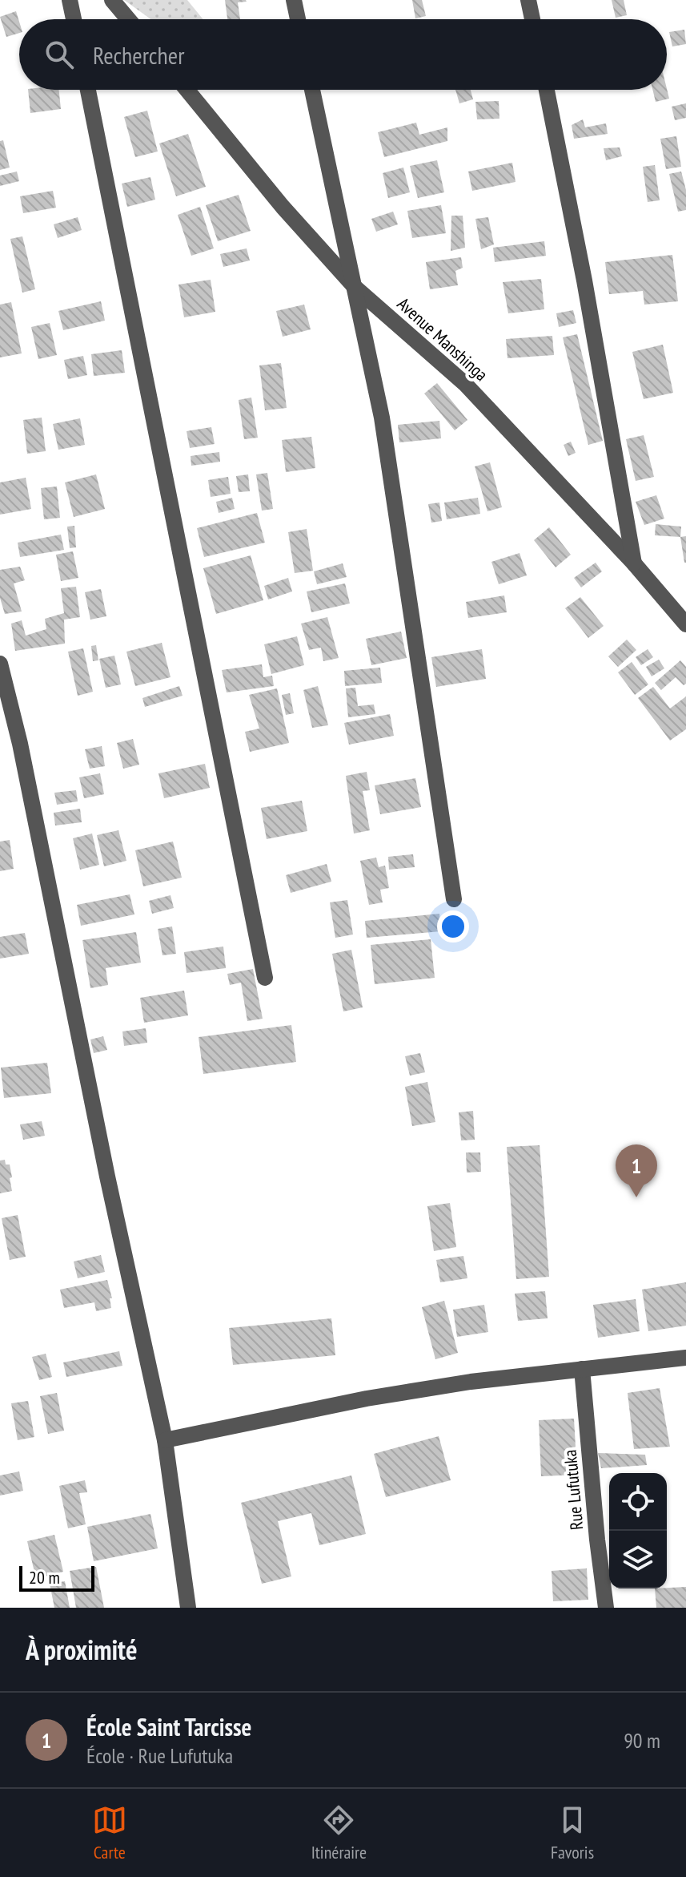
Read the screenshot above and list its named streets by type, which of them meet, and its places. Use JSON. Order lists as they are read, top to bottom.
{
  "streets": {
    "street": ["Avenue Manshinga", "Rue Lufutuka"]
  },
  "scale_bar": "20 m",
  "page": {
    "search": "Rechercher",
    "pins": "1",
    "scale": "20 m",
    "heading": "À proximité",
    "list": [
      {
        "mark": "1",
        "name": "École Saint Tarcisse",
        "note": "École · Rue Lufutuka",
        "value": "90 m"
      }
    ],
    "nav": ["Carte", "Itinéraire", "Favoris"]
  }
}
